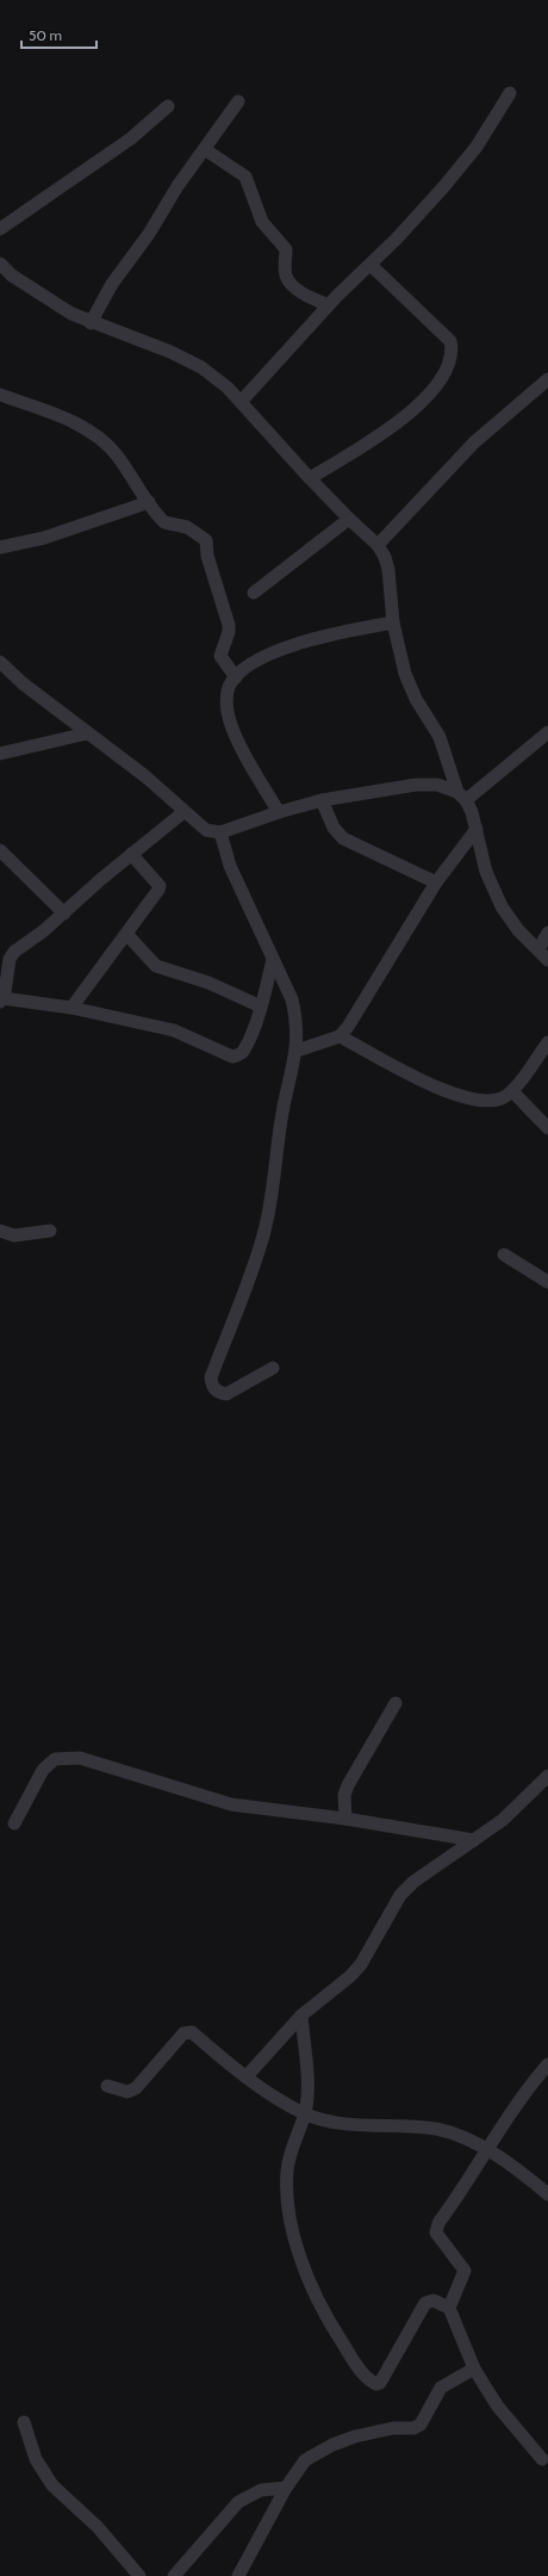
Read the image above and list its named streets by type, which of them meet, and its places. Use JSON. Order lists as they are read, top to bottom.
{
  "scale_bar": "50 m"
}
